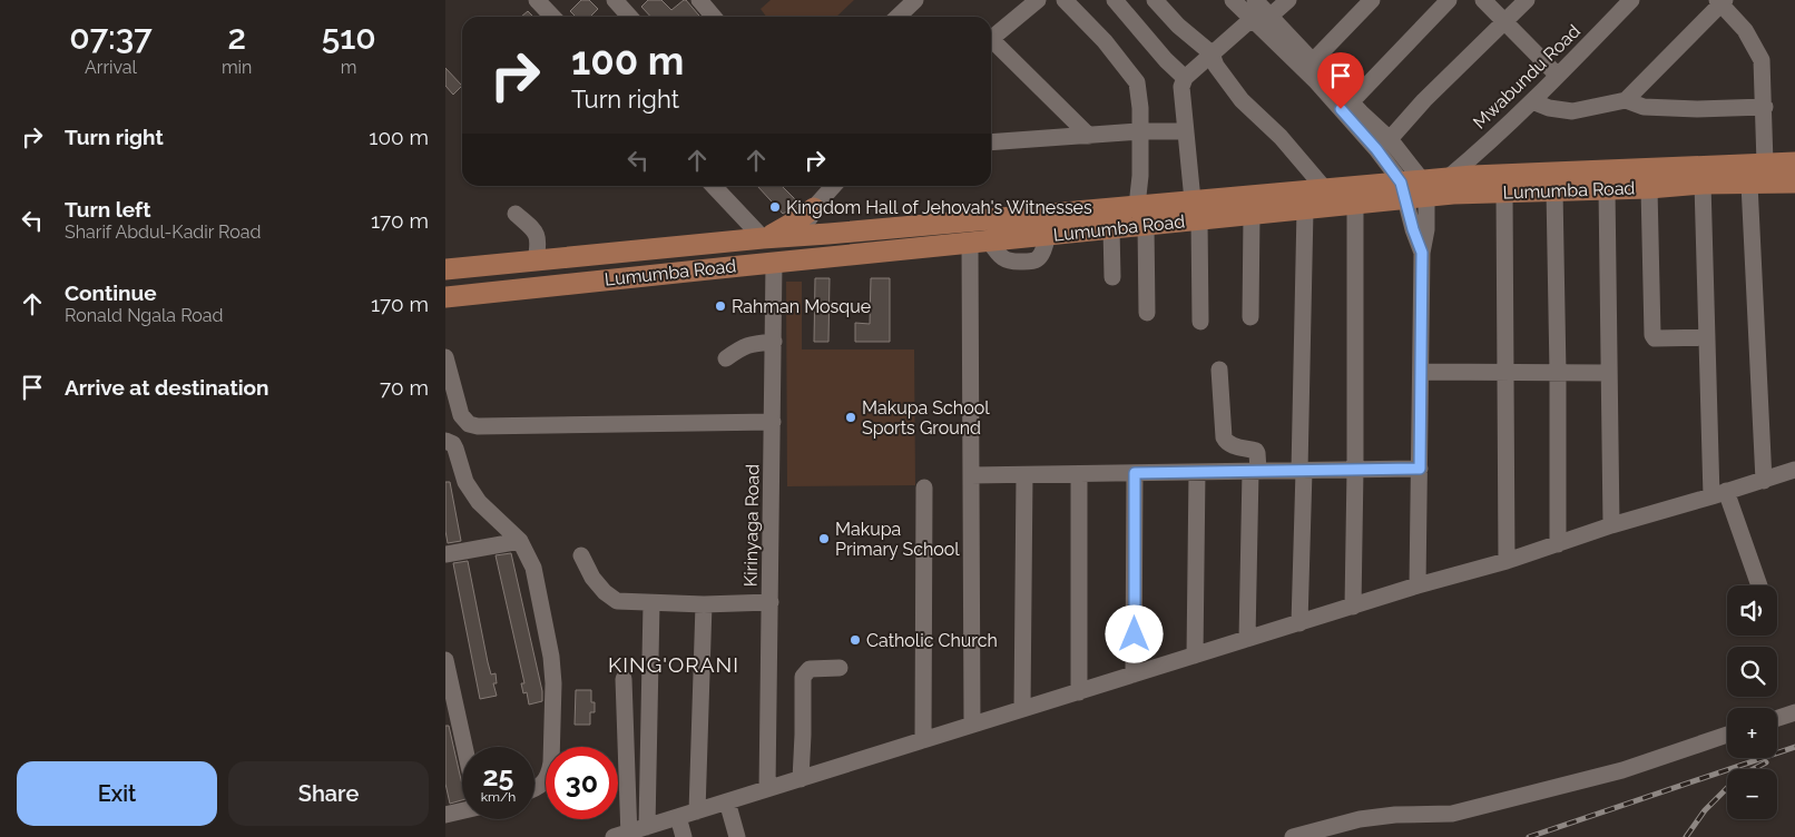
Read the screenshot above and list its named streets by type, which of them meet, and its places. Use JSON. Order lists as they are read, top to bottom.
{
  "streets": {
    "main road": ["Lumumba Road"],
    "street": ["Mwabundu Road", "Kirinyaga Road"]
  },
  "crossings": [
    ["Mwabundu Road", "Lumumba Road"],
    ["Lumumba Road", "Kirinyaga Road"]
  ],
  "districts": ["KING'ORANI"],
  "places": [
    "Kingdom Hall of Jehovah's Witnesses",
    "Rahman Mosque",
    "Makupa School Sports Ground",
    "Makupa Primary School",
    "Catholic Church"
  ],
  "page": {
    "eta": [
      "07:37",
      "Arrival",
      "2",
      "min",
      "510",
      "m"
    ],
    "turn": ["100 m", "Turn right"],
    "list": [
      {
        "name": "Turn right",
        "value": "100 m"
      },
      {
        "name": "Turn left",
        "note": "Sharif Abdul-Kadir Road",
        "value": "170 m"
      },
      {
        "name": "Continue",
        "note": "Ronald Ngala Road",
        "value": "170 m"
      },
      {
        "name": "Arrive at destination",
        "value": "70 m"
      }
    ],
    "map_buttons": ["+", "−"],
    "speed": "25 km/h",
    "limit": "30",
    "buttons": ["Exit", "Share"]
  }
}
